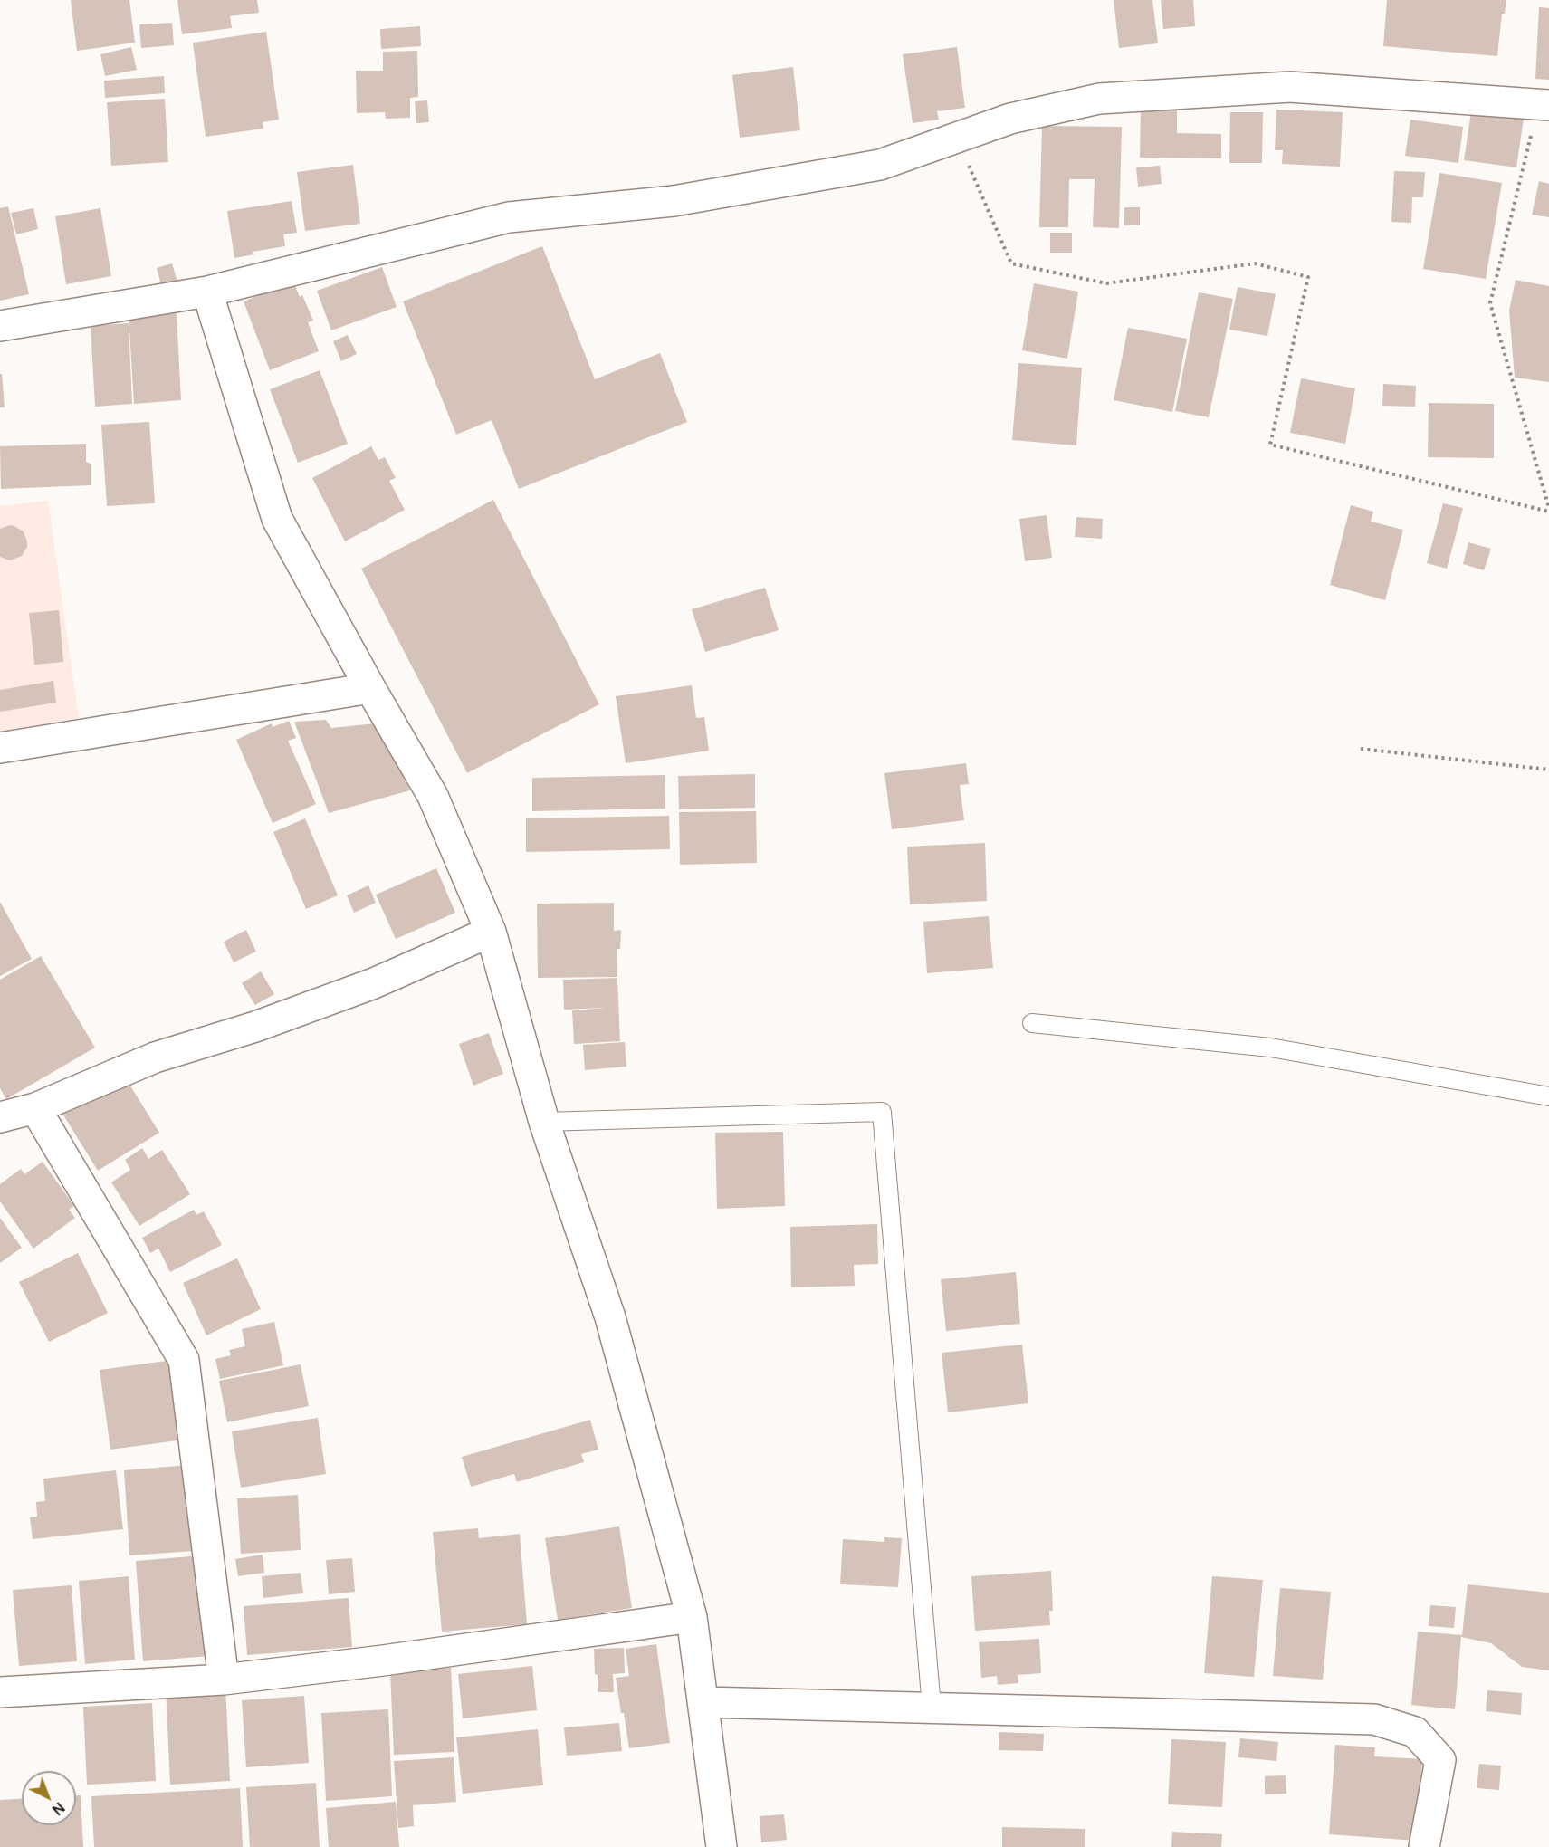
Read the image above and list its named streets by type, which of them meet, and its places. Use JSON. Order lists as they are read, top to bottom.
{
  "north": "bottom right"
}
